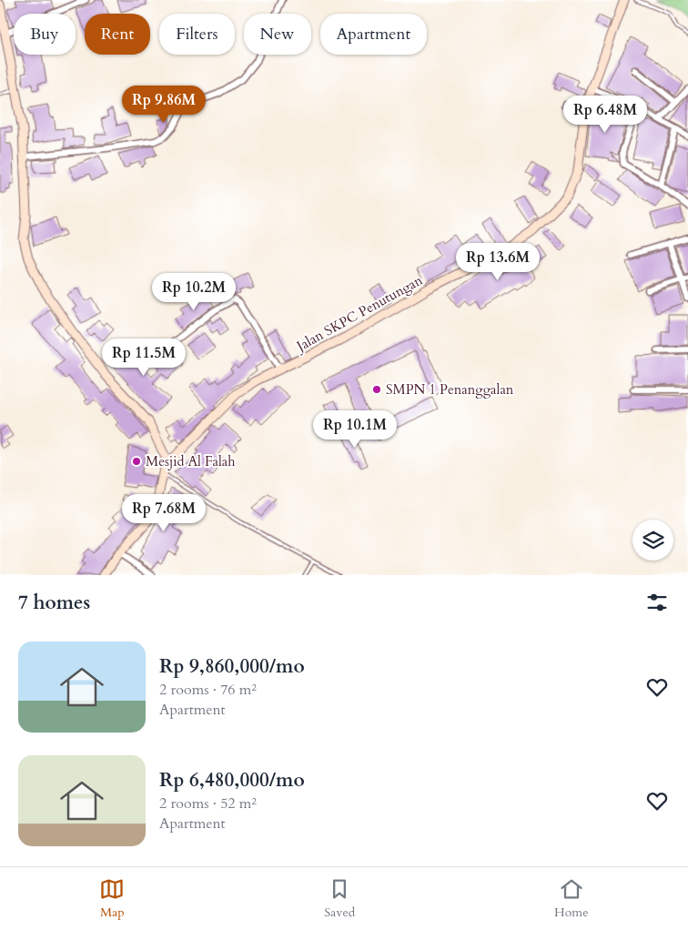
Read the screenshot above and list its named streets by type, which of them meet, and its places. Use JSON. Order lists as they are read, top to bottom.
{
  "streets": {
    "street": ["Jalan SKPC Penutungan"]
  },
  "places": ["SMPN 1 Penanggalan", "Mesjid Al Falah"],
  "page": {
    "chip": [
      "Buy",
      "Rent",
      "Filters",
      "New",
      "Apartment"
    ],
    "price": [
      "Rp 9.86M",
      "Rp 6.48M",
      "Rp 13.6M",
      "Rp 10.2M",
      "Rp 11.5M",
      "Rp 10.1M",
      "Rp 7.68M"
    ],
    "heading": "7 homes",
    "list": [
      {
        "name": "Rp 9,860,000/mo",
        "note": "2 rooms · 76 m² · Apartment"
      },
      {
        "name": "Rp 6,480,000/mo",
        "note": "2 rooms · 52 m² · Apartment"
      }
    ],
    "tabs": ["Map", "Saved", "Home"]
  }
}
